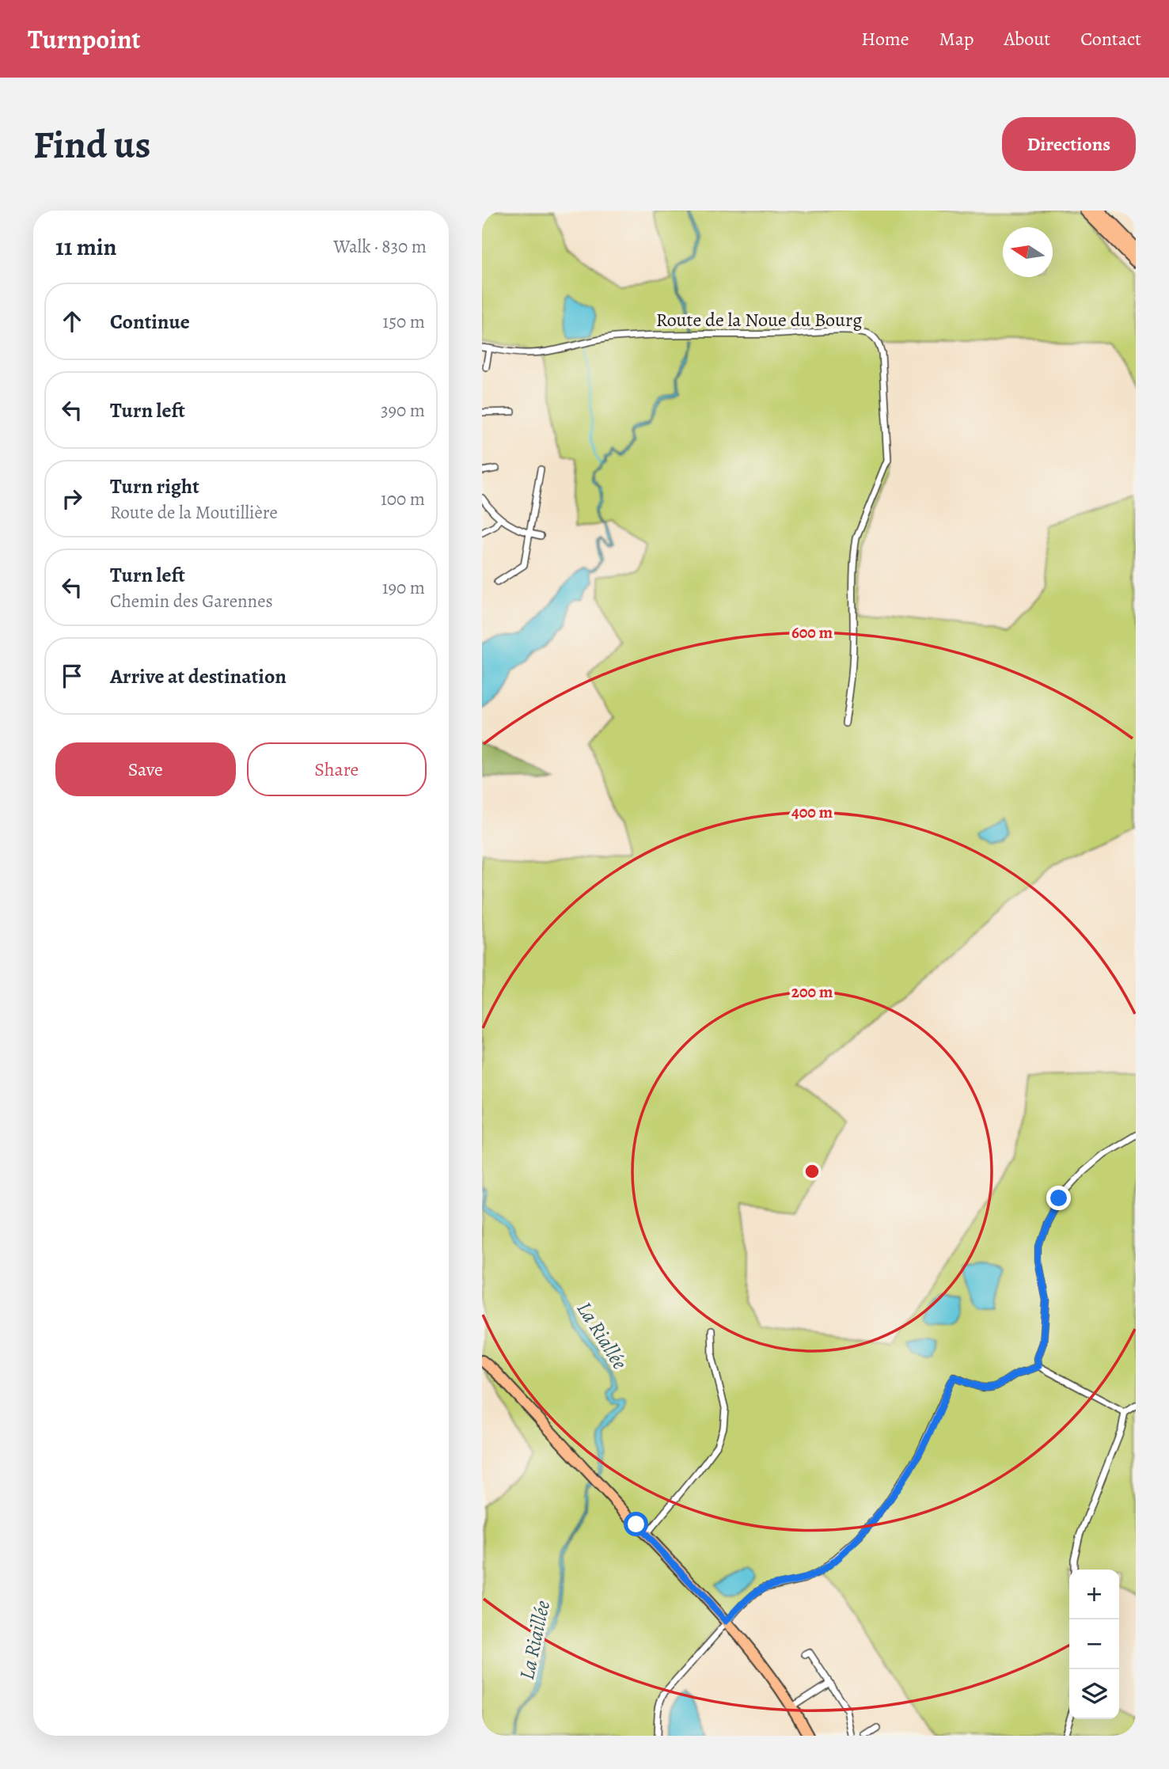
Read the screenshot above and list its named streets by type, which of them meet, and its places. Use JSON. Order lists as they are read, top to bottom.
{
  "streets": {
    "street": ["Route de la Noue du Bourg"]
  },
  "water": ["La Riallée", "La Riaillée"],
  "north": "left",
  "page": {
    "header": "Turnpoint",
    "nav": [
      "Home",
      "Map",
      "About",
      "Contact"
    ],
    "buttons": [
      "Directions",
      ["Save", "Share"]
    ],
    "title": "Find us",
    "heading": ["11 min", "Walk · 830 m"],
    "list": [
      ["Continue", "150 m"],
      ["Turn left", "390 m"],
      ["Turn right", "Route de la Moutillière", "100 m"],
      ["Turn left", "Chemin des Garennes", "190 m"],
      "Arrive at destination"
    ],
    "map_buttons": ["+", "−"]
  },
  "rings": ["600 m", "400 m", "200 m"]
}
